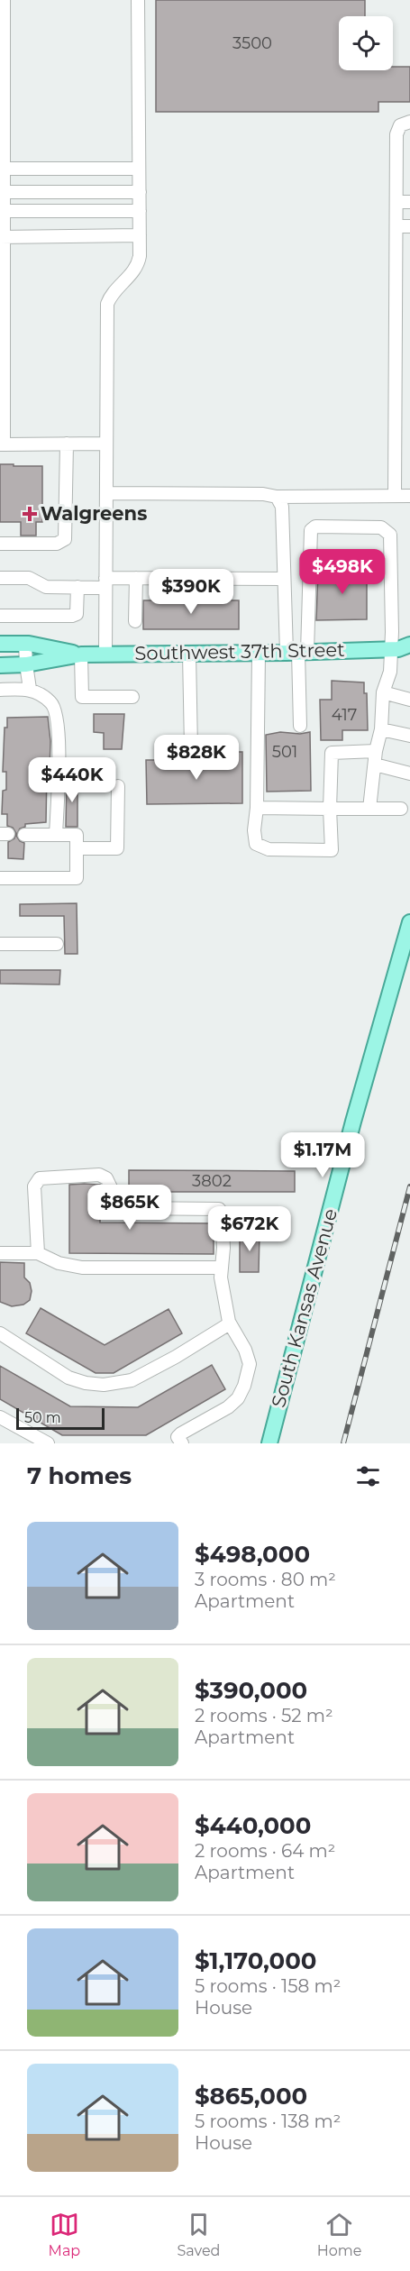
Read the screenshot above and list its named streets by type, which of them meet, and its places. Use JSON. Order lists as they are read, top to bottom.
{
  "streets": {
    "main road": ["Southwest 37th Street", "South Kansas Avenue"]
  },
  "places": {
    "health": ["Walgreens"]
  },
  "house_numbers": [
    "3500",
    "417",
    "501",
    "3802"
  ],
  "scale_bar": "50 m",
  "page": {
    "price": [
      "$498K",
      "$390K",
      "$828K",
      "$440K",
      "$1.17M",
      "$865K",
      "$672K"
    ],
    "scale": "50 m",
    "heading": "7 homes",
    "list": [
      {
        "name": "$498,000",
        "note": "3 rooms · 80 m² · Apartment"
      },
      {
        "name": "$390,000",
        "note": "2 rooms · 52 m² · Apartment"
      },
      {
        "name": "$440,000",
        "note": "2 rooms · 64 m² · Apartment"
      },
      {
        "name": "$1,170,000",
        "note": "5 rooms · 158 m² · House"
      },
      {
        "name": "$865,000",
        "note": "5 rooms · 138 m² · House"
      }
    ],
    "tabs": ["Map", "Saved", "Home"]
  }
}
